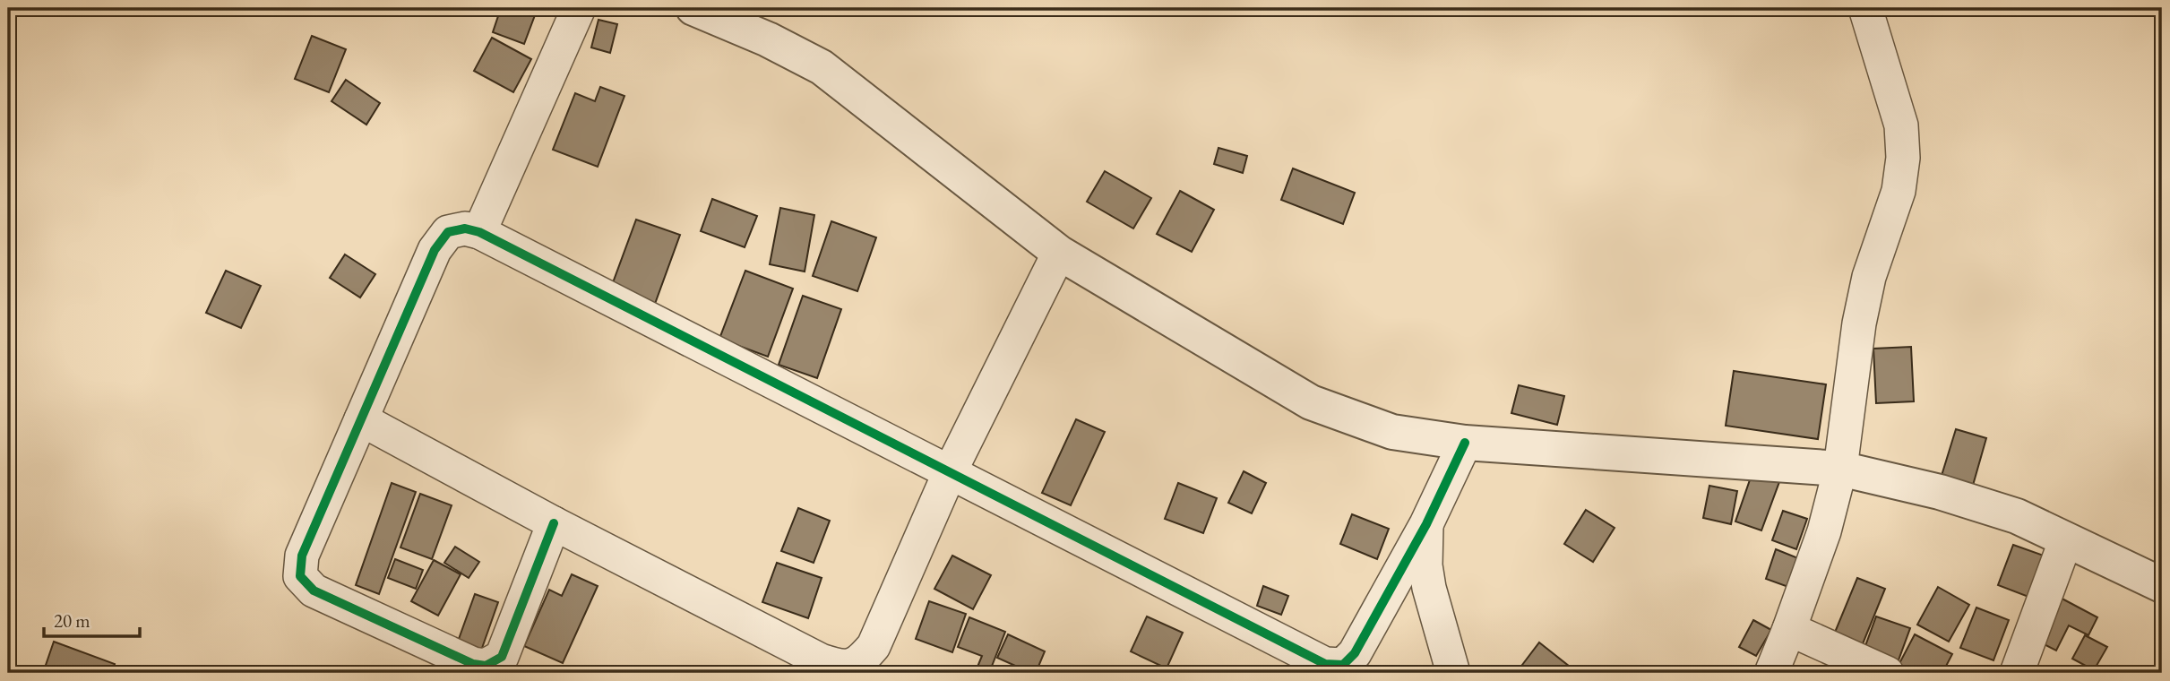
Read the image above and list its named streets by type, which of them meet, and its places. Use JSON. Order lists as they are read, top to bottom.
{
  "scale_bar": "20 m"
}
